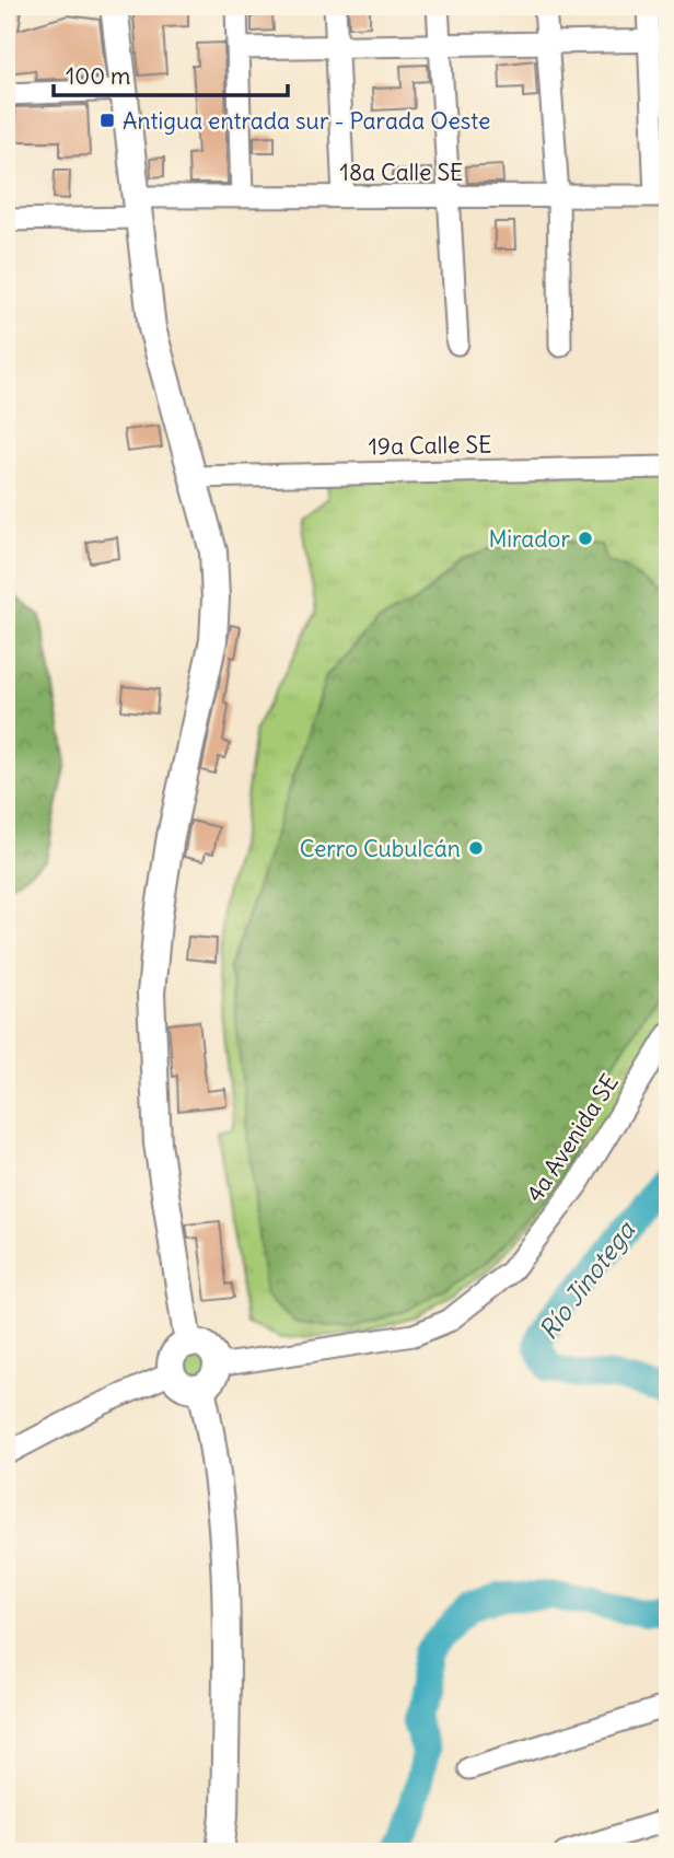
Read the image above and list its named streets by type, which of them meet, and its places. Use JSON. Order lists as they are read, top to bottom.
{
  "streets": {
    "street": ["18a Calle SE", "19a Calle SE", "4a Avenida SE"]
  },
  "water": ["Río Jinotega"],
  "places": {
    "transit": ["Antigua entrada sur - Parada Oeste"],
    "other": ["Mirador", "Cerro Cubulcán"]
  },
  "scale_bar": "100 m"
}
